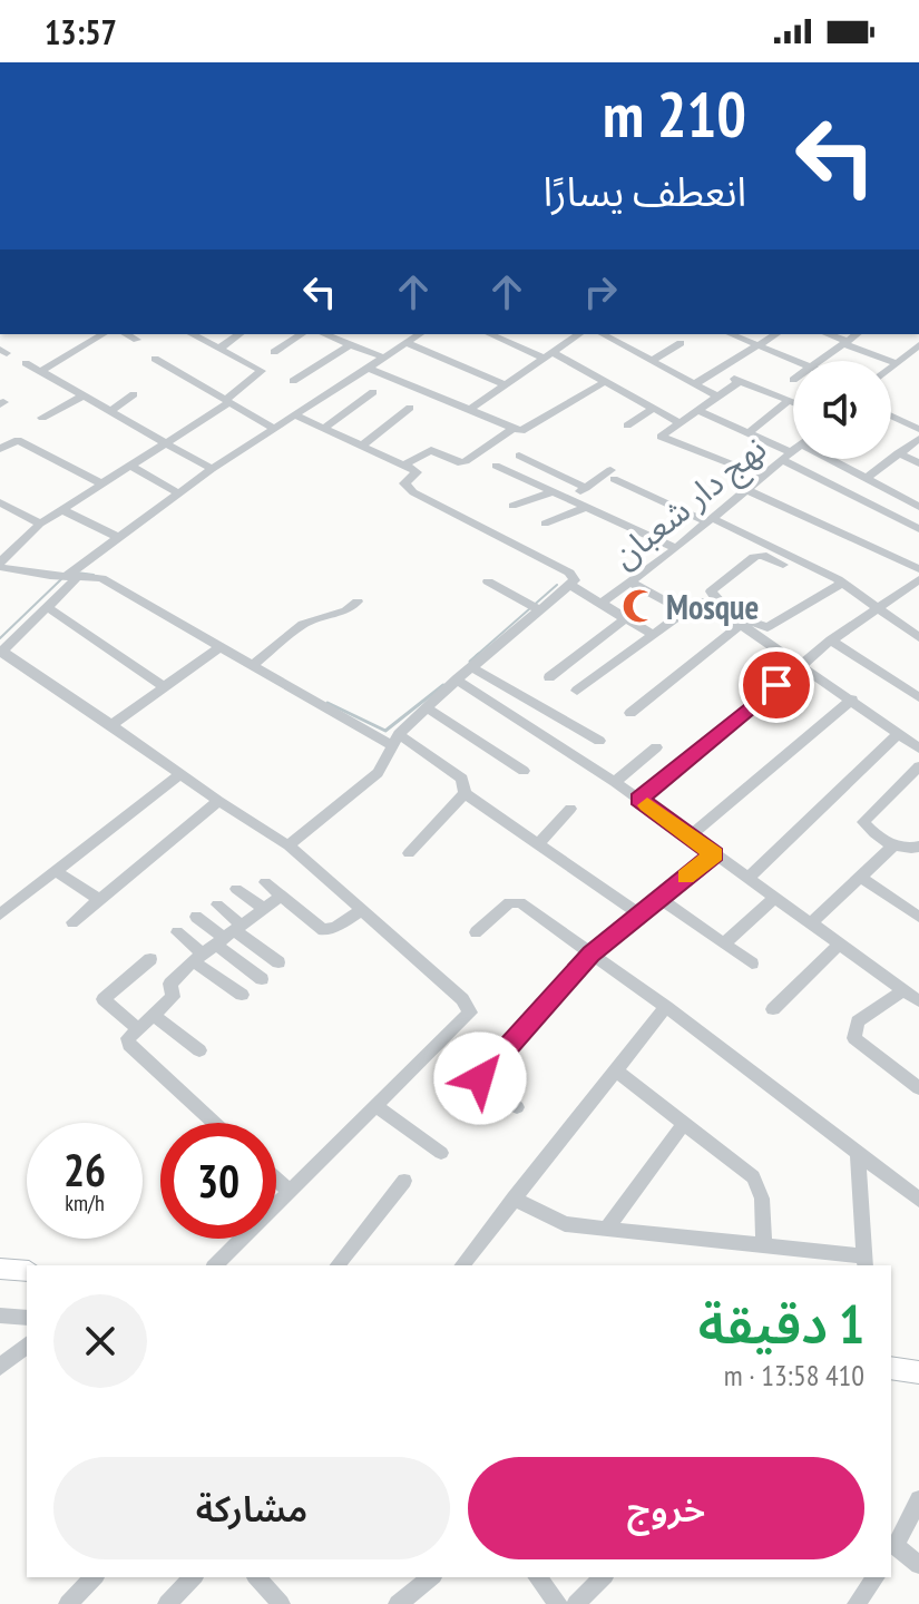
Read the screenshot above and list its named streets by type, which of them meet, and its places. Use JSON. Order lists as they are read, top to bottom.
{
  "streets": {
    "street": ["نهج دار شعبان"]
  },
  "places": {
    "mosque": ["Mosque"]
  },
  "page": {
    "status": "13:57",
    "turn": ["210 m", "انعطف يسارًا"],
    "speed": "26 km/h",
    "limit": "30",
    "heading": ["1 دقيقة", "410 m · 13:58"],
    "buttons": ["خروج", "مشاركة"]
  }
}
